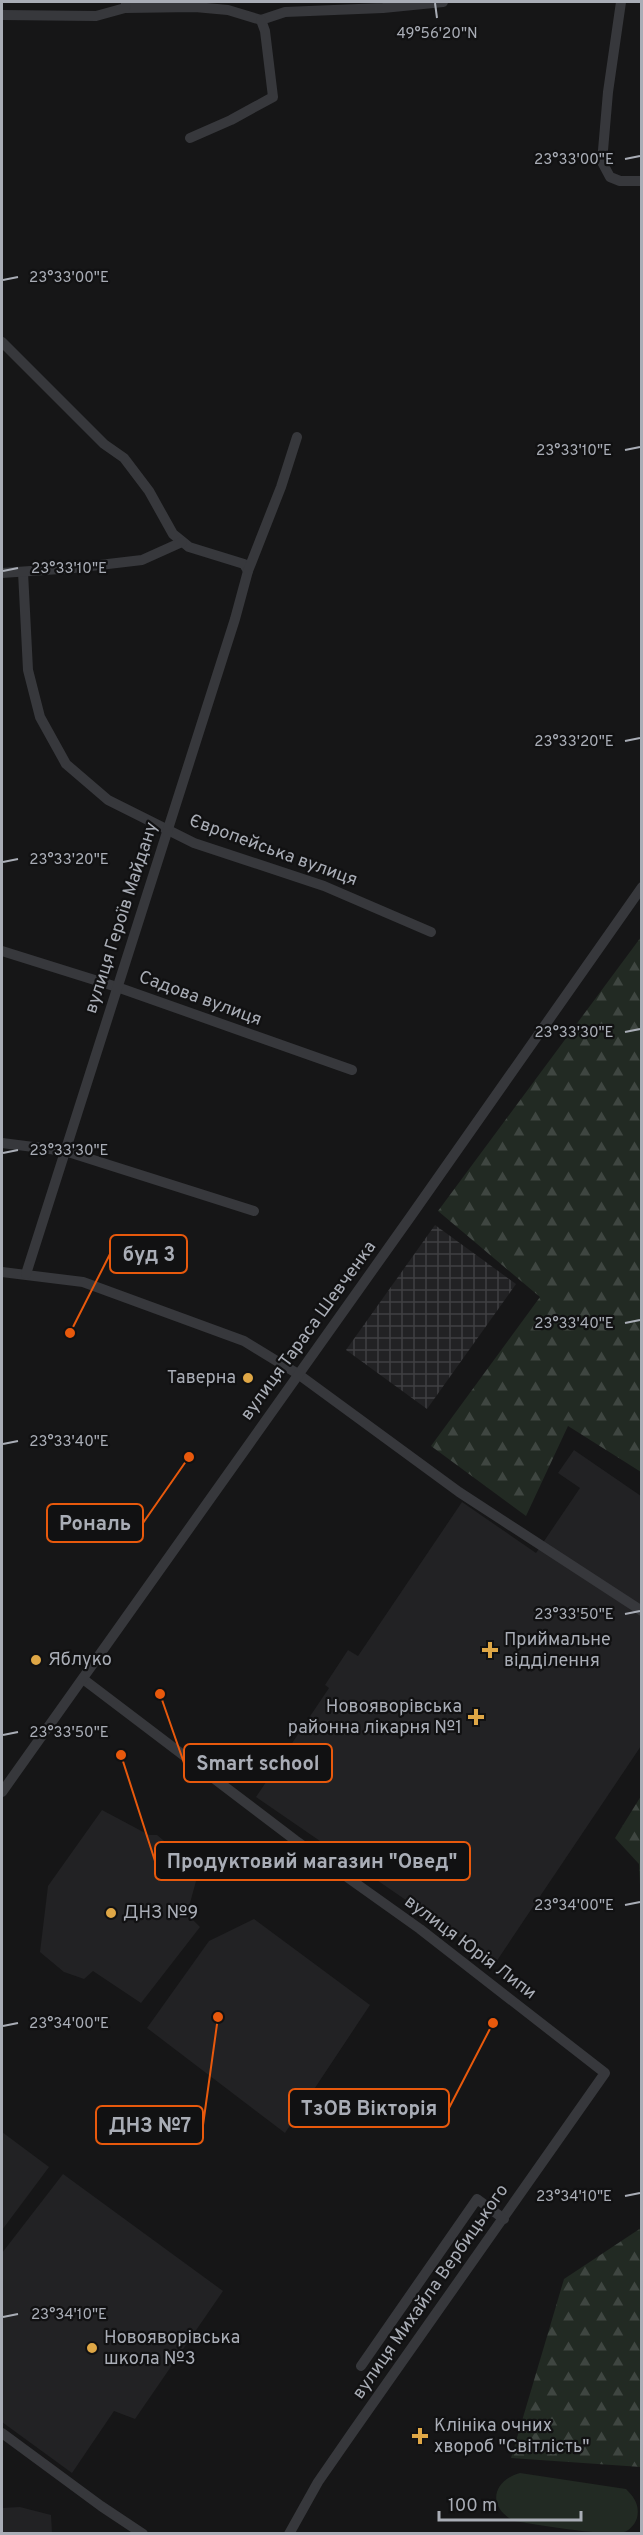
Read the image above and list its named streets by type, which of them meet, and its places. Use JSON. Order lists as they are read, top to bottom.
{
  "streets": {
    "street": [
      "Європейська вулиця",
      "вулиця Героїв Майдану",
      "Садова вулиця",
      "вулиця Тараса Шевченка",
      "вулиця Юрія Липи",
      "вулиця Михайла Вербицького"
    ]
  },
  "crossings": [
    ["Європейська вулиця", "вулиця Героїв Майдану"],
    ["вулиця Героїв Майдану", "Садова вулиця"],
    ["вулиця Тараса Шевченка", "вулиця Юрія Липи"],
    ["вулиця Юрія Липи", "вулиця Михайла Вербицького"]
  ],
  "places": {
    "other": [
      "буд 3",
      "Таверна",
      "Рональ",
      "Яблуко",
      "Smart school",
      "Продуктовий магазин \"Овед\"",
      "ДНЗ №9",
      "ДНЗ №7",
      "ТзОВ Вікторія",
      "Новояворівська школа №3"
    ],
    "health": ["Приймальне відділення", "Новояворівська районна лікарня №1", "Клініка очних хвороб \"Світлість\""]
  },
  "scale_bar": "100 m",
  "coordinates": [
    "49°56'20\"N",
    "23°33'00\"E",
    "23°33'10\"E",
    "23°33'20\"E",
    "23°33'30\"E",
    "23°33'40\"E",
    "23°33'50\"E",
    "23°34'00\"E",
    "23°34'10\"E"
  ]
}
